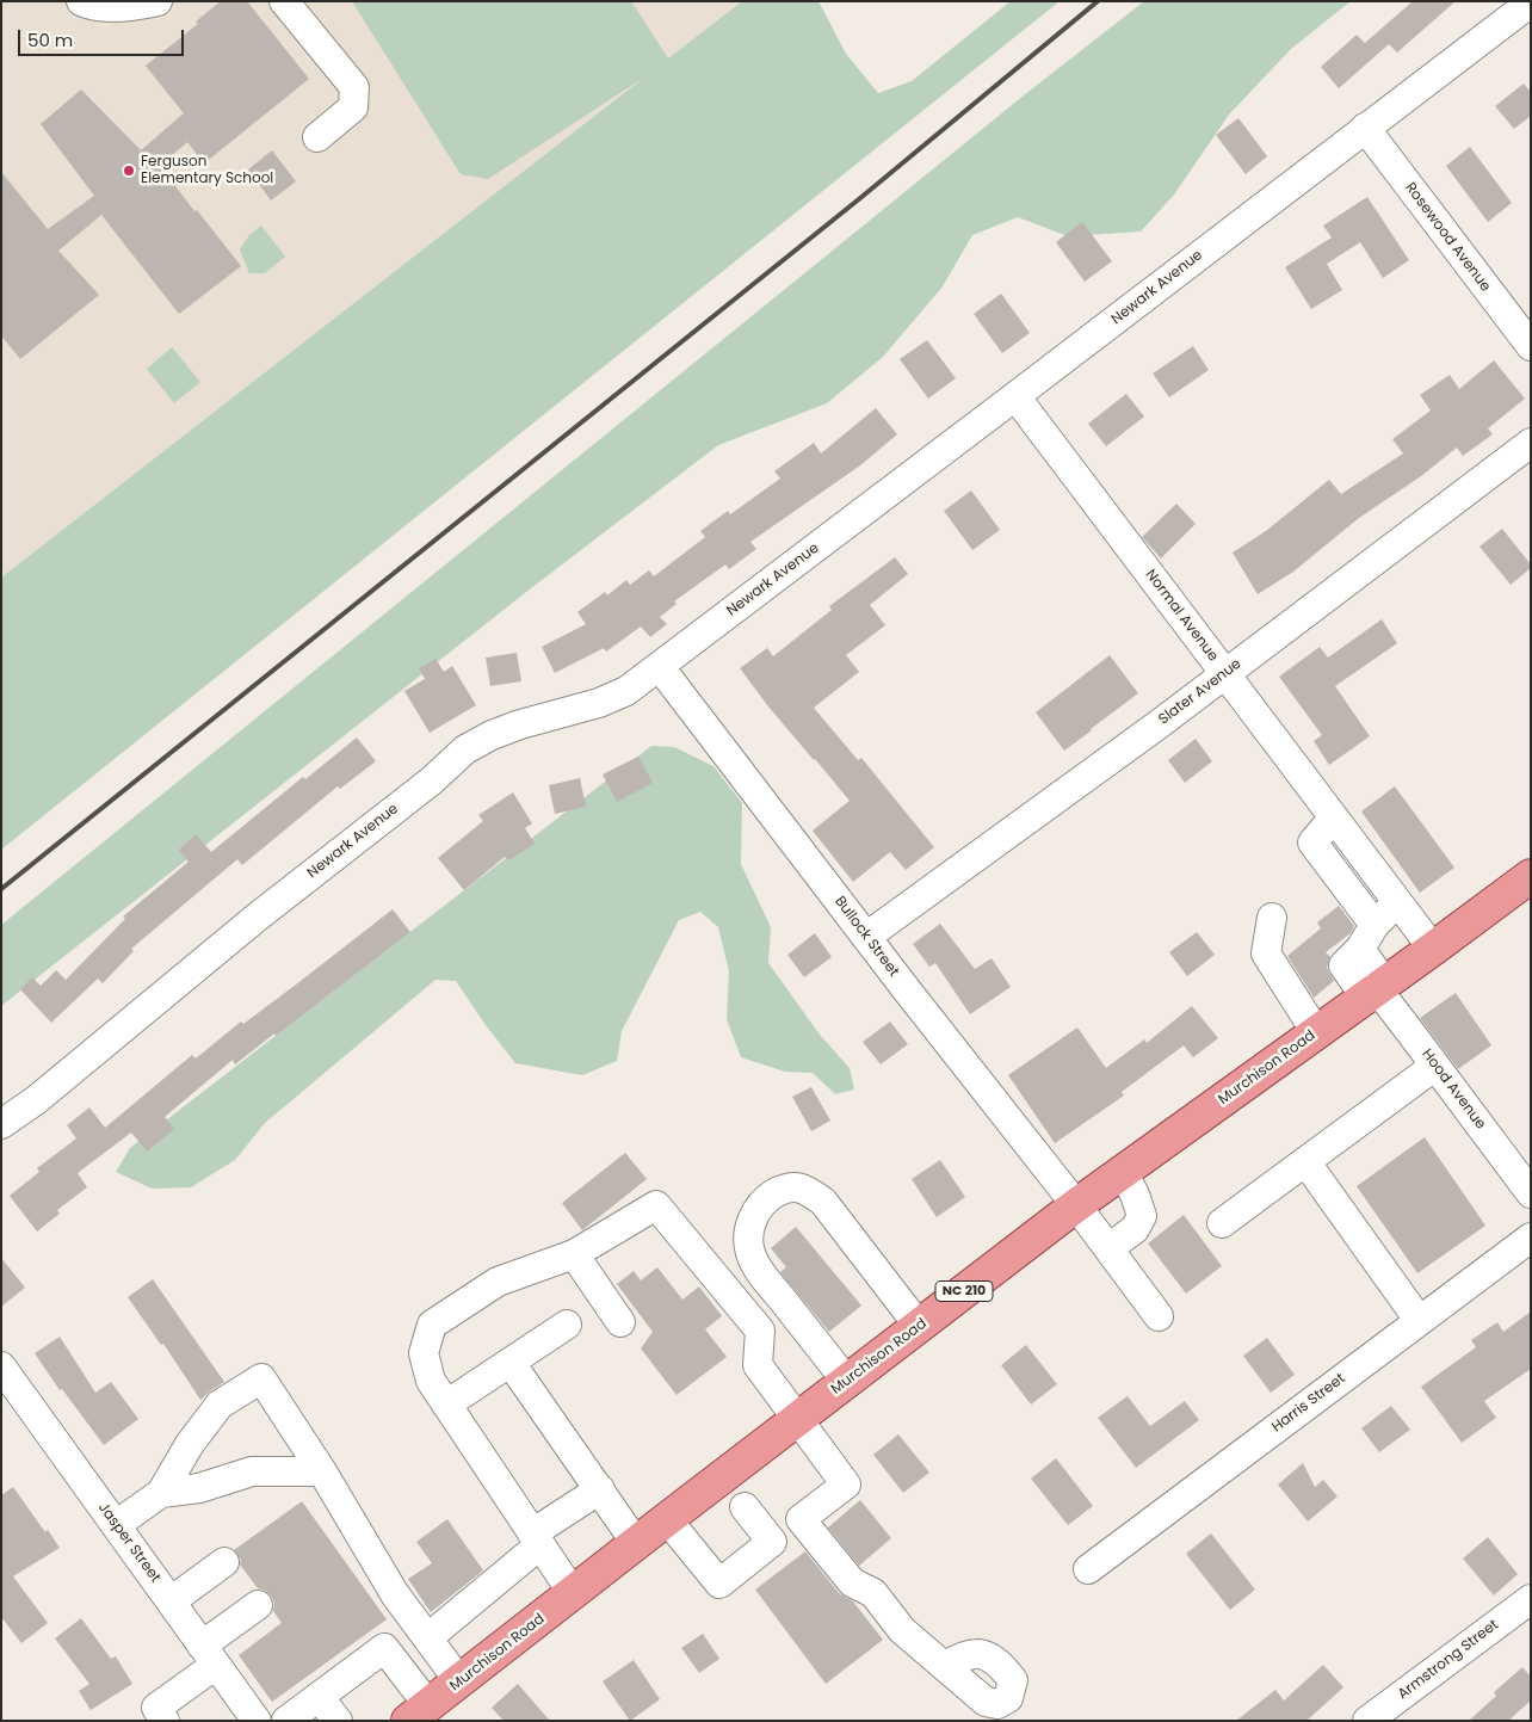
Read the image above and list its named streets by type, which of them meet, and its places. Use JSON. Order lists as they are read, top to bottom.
{
  "streets": {
    "main road": ["Murchison Road", "NC 210"],
    "street": [
      "Rosewood Avenue",
      "Newark Avenue",
      "Normal Avenue",
      "Slater Avenue",
      "Bullock Street",
      "Hood Avenue",
      "Harris Street",
      "Jasper Street",
      "Armstrong Street"
    ]
  },
  "crossings": [
    ["Rosewood Avenue", "Newark Avenue"],
    ["Newark Avenue", "Normal Avenue"],
    ["Newark Avenue", "Bullock Street"],
    ["Normal Avenue", "Slater Avenue"],
    ["Normal Avenue", "Murchison Road"],
    ["Slater Avenue", "Bullock Street"],
    ["Bullock Street", "Murchison Road"],
    ["Murchison Road", "Hood Avenue"]
  ],
  "places": ["Ferguson Elementary School"],
  "scale_bar": "50 m"
}
